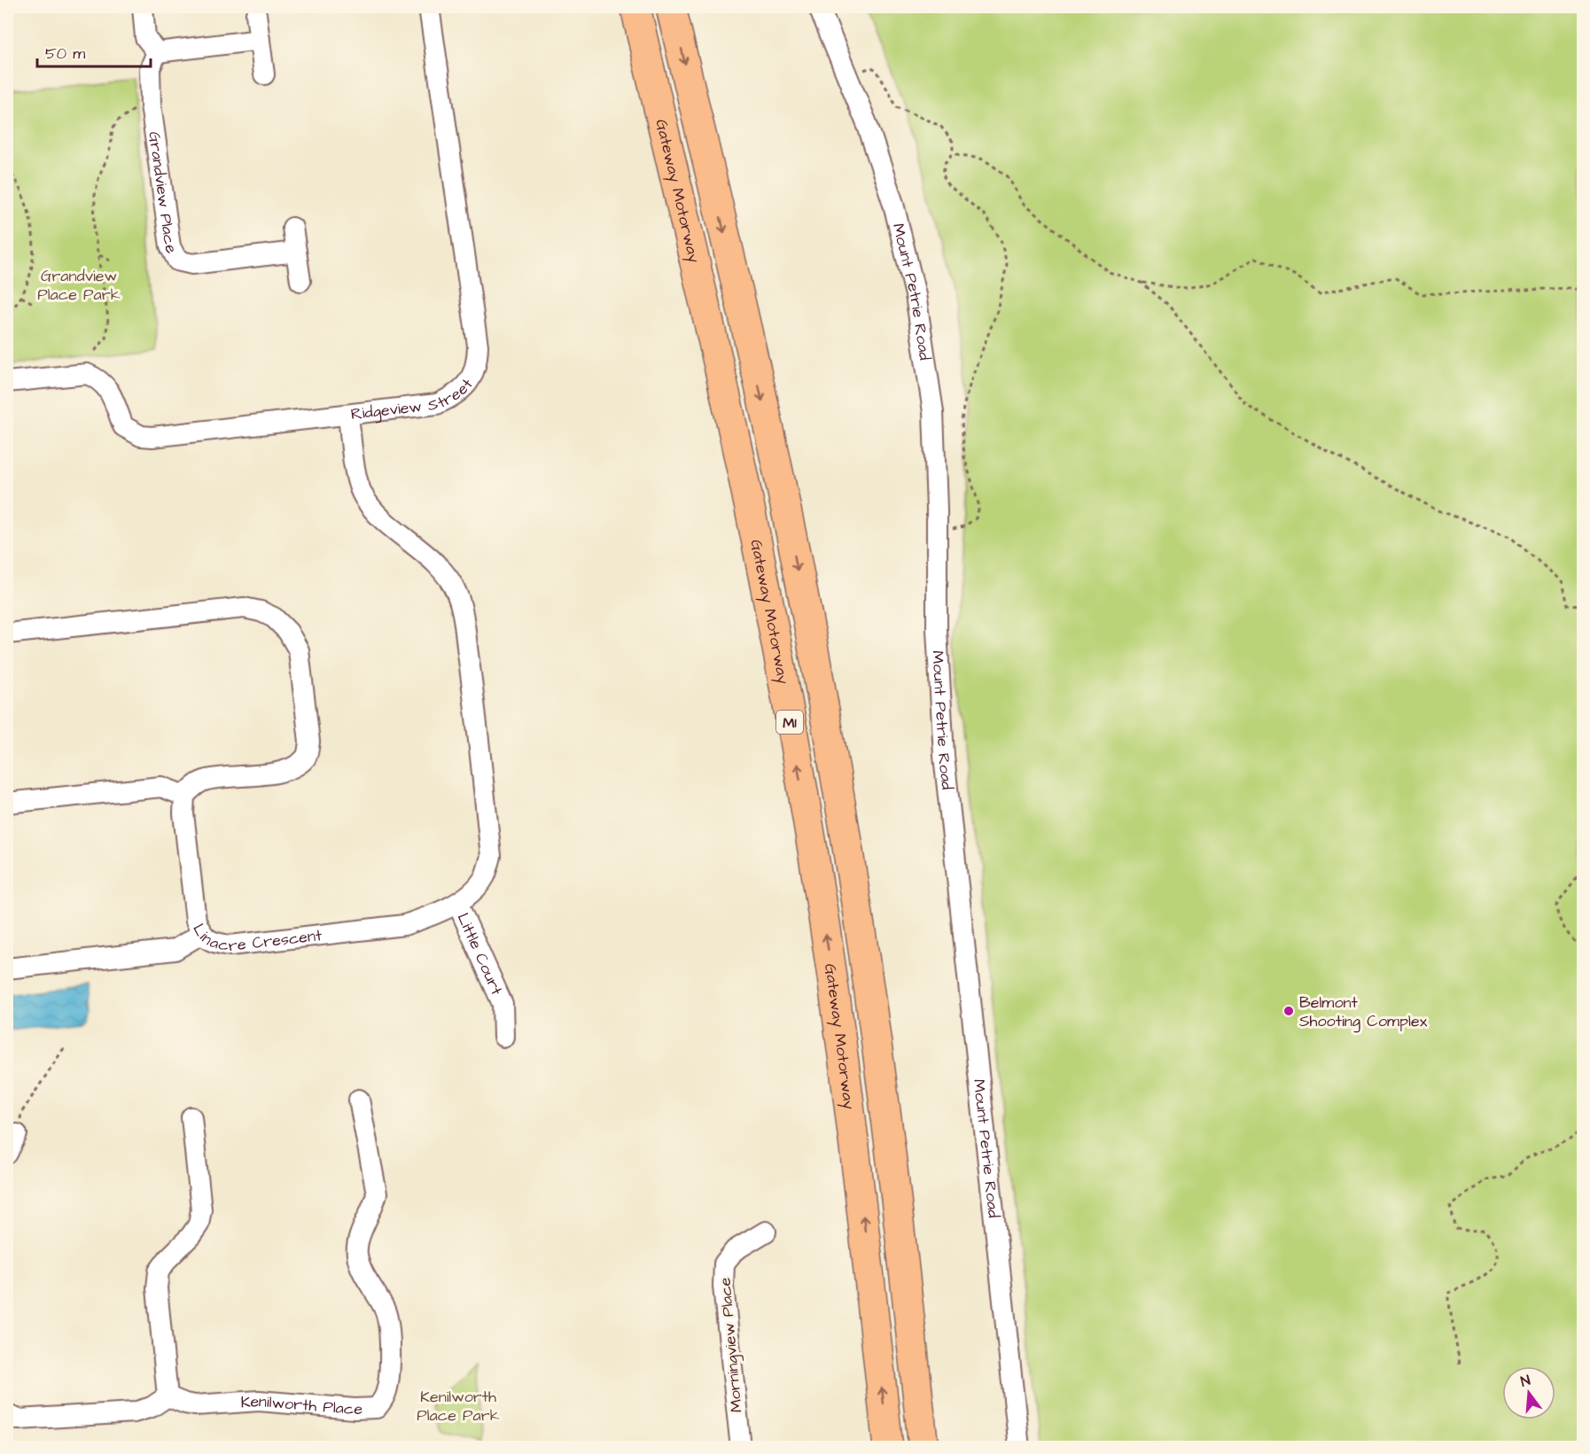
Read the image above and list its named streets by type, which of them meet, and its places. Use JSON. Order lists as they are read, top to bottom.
{
  "streets": {
    "highway": ["Gateway Motorway", "M1"],
    "street": [
      "Grandview Place",
      "Mount Petrie Road",
      "Ridgeview Street",
      "Linacre Crescent",
      "Little Court",
      "Morningview Place",
      "Kenilworth Place"
    ]
  },
  "crossings": [
    ["Ridgeview Street", "Linacre Crescent"],
    ["Linacre Crescent", "Little Court"]
  ],
  "parks": ["Grandview Place Park", "Kenilworth Place Park"],
  "places": ["Belmont Shooting Complex"],
  "scale_bar": "50 m",
  "north": "top"
}
